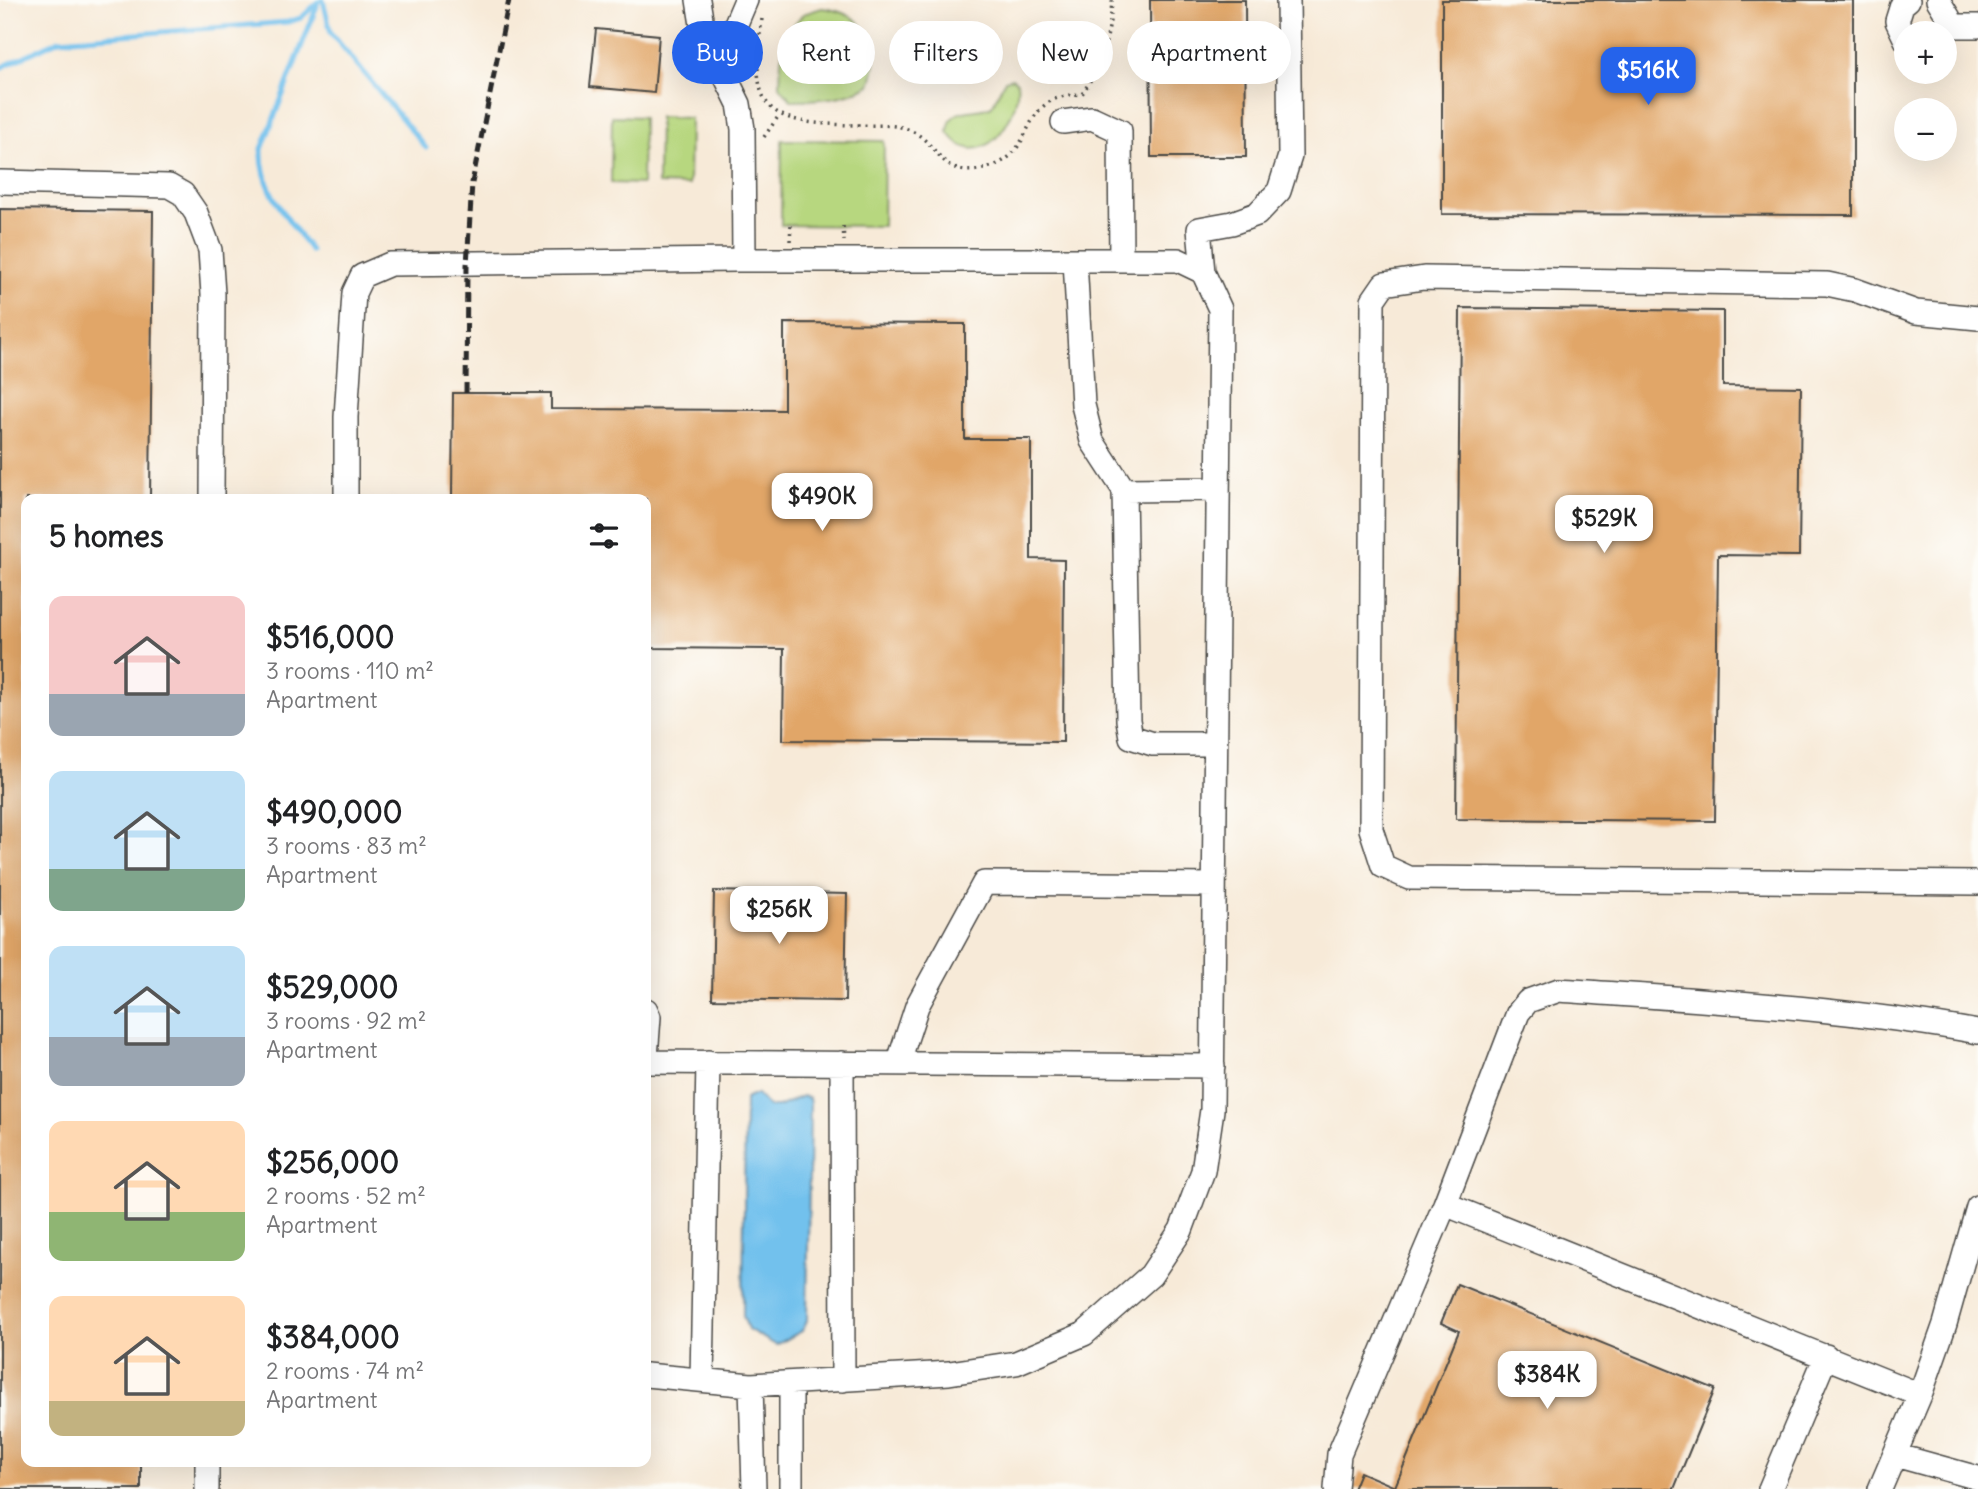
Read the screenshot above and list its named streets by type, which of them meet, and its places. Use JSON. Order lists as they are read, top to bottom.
{
  "page": {
    "map_buttons": ["+", "−"],
    "chip": [
      "Buy",
      "Rent",
      "Filters",
      "New",
      "Apartment"
    ],
    "price": [
      "$516K",
      "$490K",
      "$529K",
      "$256K",
      "$384K"
    ],
    "heading": "5 homes",
    "list": [
      {
        "name": "$516,000",
        "note": "3 rooms · 110 m² · Apartment"
      },
      {
        "name": "$490,000",
        "note": "3 rooms · 83 m² · Apartment"
      },
      {
        "name": "$529,000",
        "note": "3 rooms · 92 m² · Apartment"
      },
      {
        "name": "$256,000",
        "note": "2 rooms · 52 m² · Apartment"
      },
      {
        "name": "$384,000",
        "note": "2 rooms · 74 m² · Apartment"
      }
    ]
  }
}
